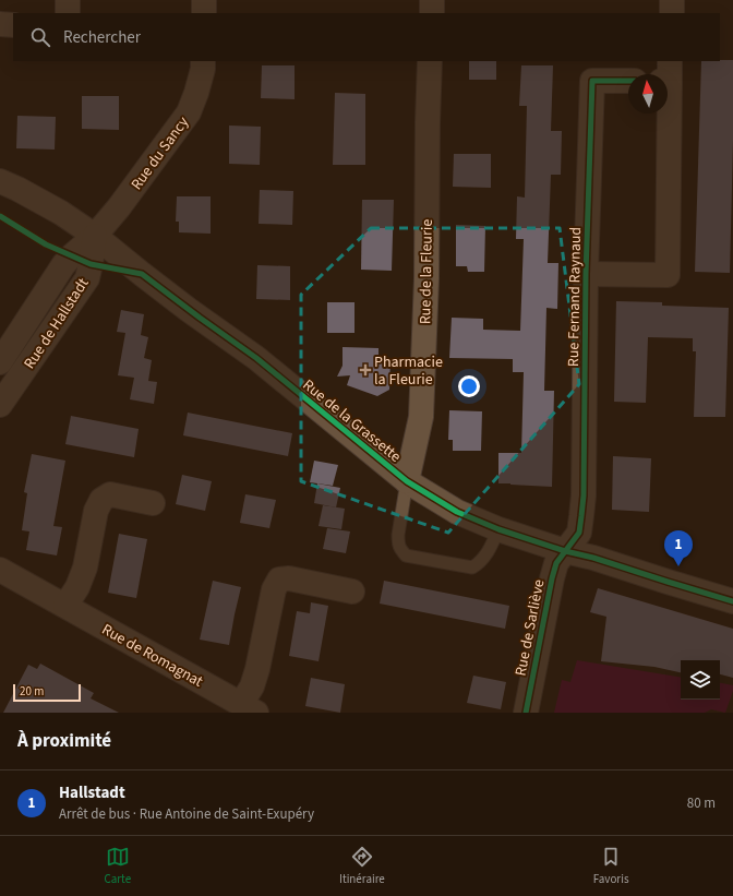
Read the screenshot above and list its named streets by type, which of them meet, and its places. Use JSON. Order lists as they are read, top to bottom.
{
  "streets": {
    "street": [
      "Rue du Sancy",
      "Rue de la Fleurie",
      "Rue Fernand Raynaud",
      "Rue de Hallstadt",
      "Rue de la Grassette",
      "Rue de Sarliève",
      "Rue de Romagnat"
    ]
  },
  "crossings": [
    ["Rue du Sancy", "Rue de Hallstadt"],
    ["Rue du Sancy", "Rue de la Grassette"],
    ["Rue de la Fleurie", "Rue de la Grassette"],
    ["Rue Fernand Raynaud", "Rue de la Grassette"],
    ["Rue Fernand Raynaud", "Rue de Sarliève"],
    ["Rue de Hallstadt", "Rue de la Grassette"],
    ["Rue de la Grassette", "Rue de Sarliève"]
  ],
  "places": {
    "health": ["Pharmacie la Fleurie"]
  },
  "scale_bar": "20 m",
  "north": "top",
  "page": {
    "search": "Rechercher",
    "pins": "1",
    "scale": "20 m",
    "heading": "À proximité",
    "list": [
      {
        "mark": "1",
        "name": "Hallstadt",
        "note": "Arrêt de bus · Rue Antoine de Saint-Exupéry",
        "value": "80 m"
      }
    ],
    "nav": ["Carte", "Itinéraire", "Favoris"]
  }
}
